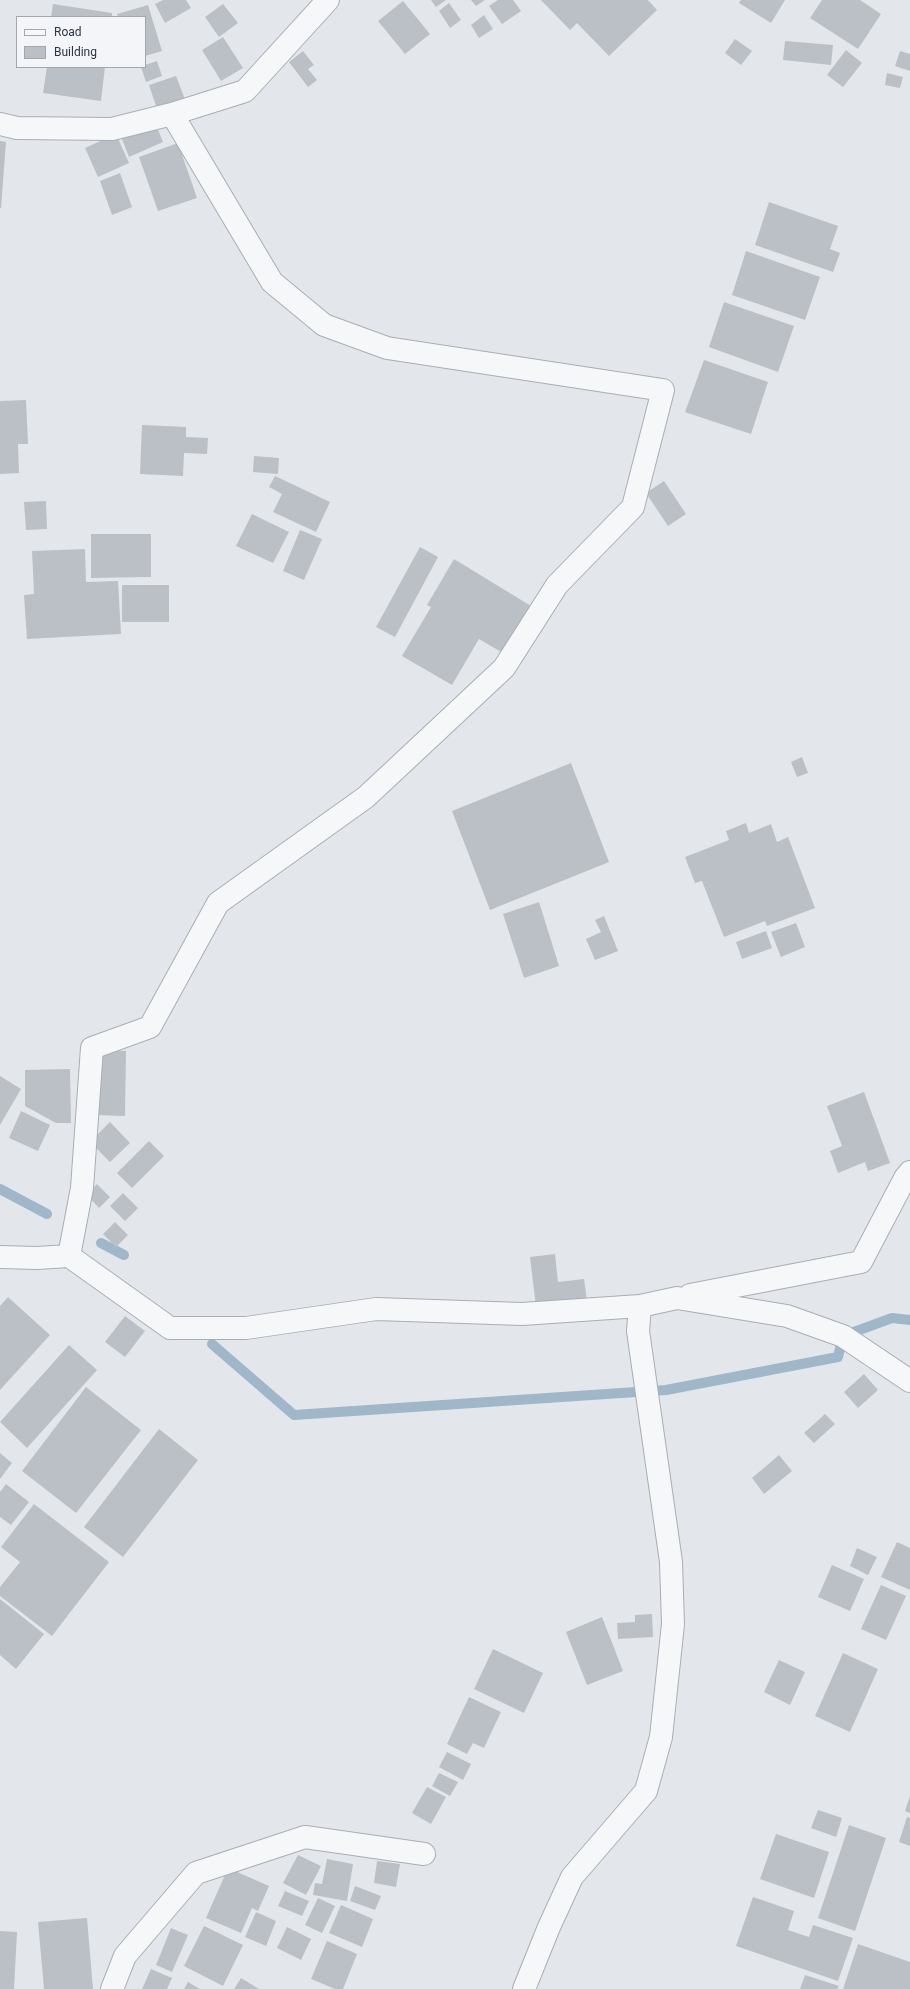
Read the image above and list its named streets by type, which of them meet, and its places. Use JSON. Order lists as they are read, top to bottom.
{
  "legend": ["Road", "Building"]
}
